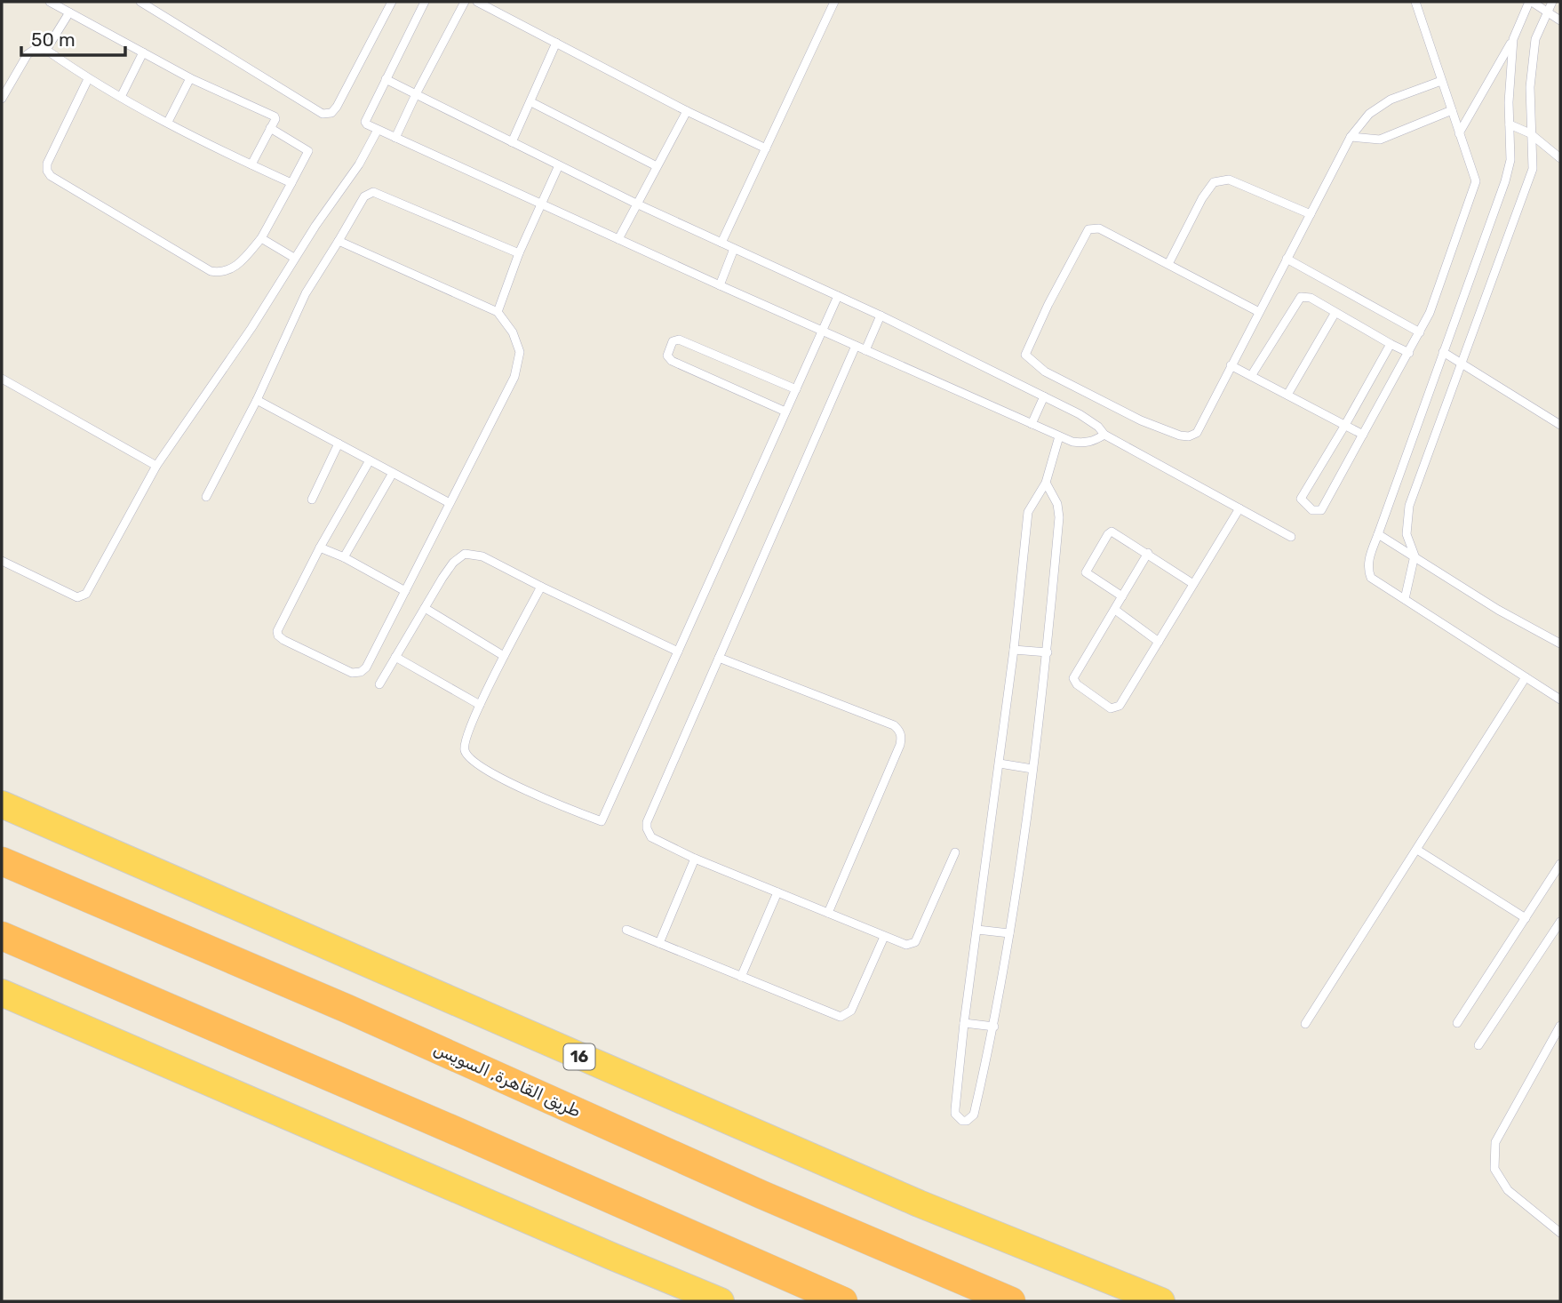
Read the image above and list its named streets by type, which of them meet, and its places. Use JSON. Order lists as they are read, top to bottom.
{
  "streets": {
    "highway": ["16", "طريق القاهرة, السويس"]
  },
  "scale_bar": "50 m"
}
